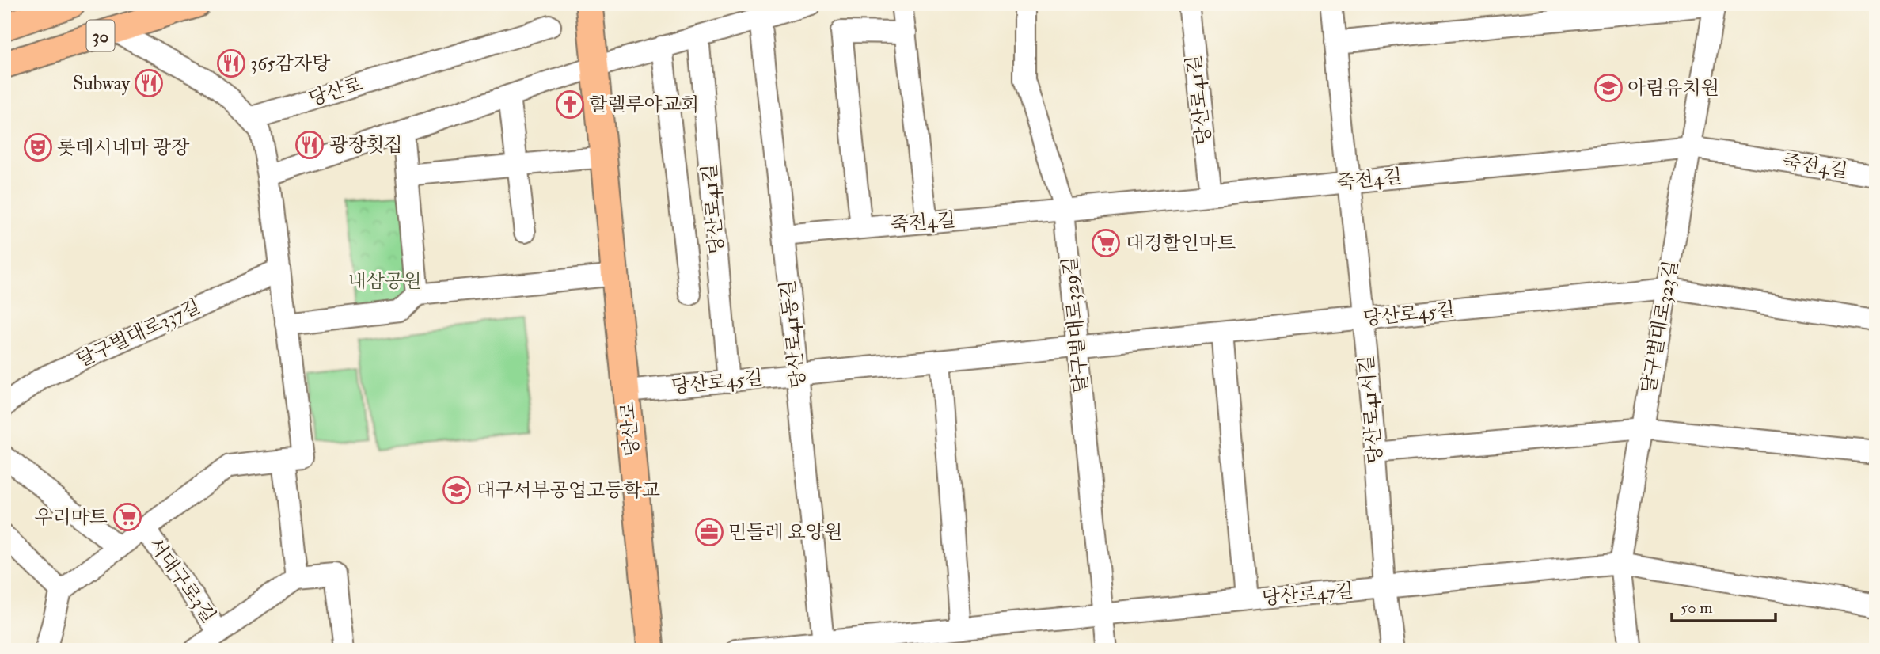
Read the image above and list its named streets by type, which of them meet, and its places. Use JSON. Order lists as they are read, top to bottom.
{
  "streets": {
    "main road": ["30", "당산로"],
    "street": [
      "당산로41길",
      "죽전4길",
      "당산로45길",
      "달구벌대로329길",
      "달구벌대로323길",
      "달구벌대로337길",
      "당산로41동길",
      "당산로41서길",
      "서대구로3길",
      "당산로47길"
    ]
  },
  "crossings": [
    ["당산로", "당산로45길"],
    ["당산로41길", "죽전4길"],
    ["당산로41길", "당산로45길"],
    ["죽전4길", "달구벌대로329길"],
    ["죽전4길", "달구벌대로323길"],
    ["죽전4길", "당산로41동길"],
    ["죽전4길", "당산로41서길"],
    ["당산로45길", "달구벌대로329길"],
    ["당산로45길", "달구벌대로323길"],
    ["당산로45길", "당산로41동길"],
    ["당산로45길", "당산로41서길"],
    ["달구벌대로329길", "당산로47길"],
    ["달구벌대로323길", "당산로47길"],
    ["당산로41동길", "당산로47길"],
    ["당산로41서길", "당산로47길"]
  ],
  "parks": ["내삼공원"],
  "places": {
    "restaurant": ["365감자탕", "Subway", "광장횟집"],
    "school or university": ["아림유치원", "대구서부공업고등학교"],
    "church": ["할렐루야교회"],
    "theatre": ["롯데시네마 광장"],
    "supermarket": ["대경할인마트", "우리마트"],
    "office": ["민들레 요양원"]
  },
  "scale_bar": "50 m"
}
